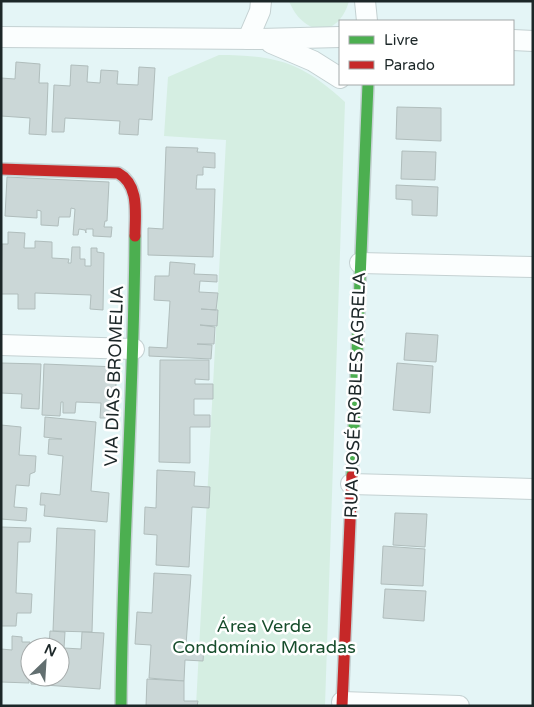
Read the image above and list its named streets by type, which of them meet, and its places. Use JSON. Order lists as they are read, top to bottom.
{
  "streets": {
    "street": ["VIA DIAS BROMELIA", "RUA JOSÉ ROBLES AGRELA"]
  },
  "parks": ["Área Verde Condomínio Moradas"],
  "legend": ["Livre", "Parado"],
  "north": "top right"
}
